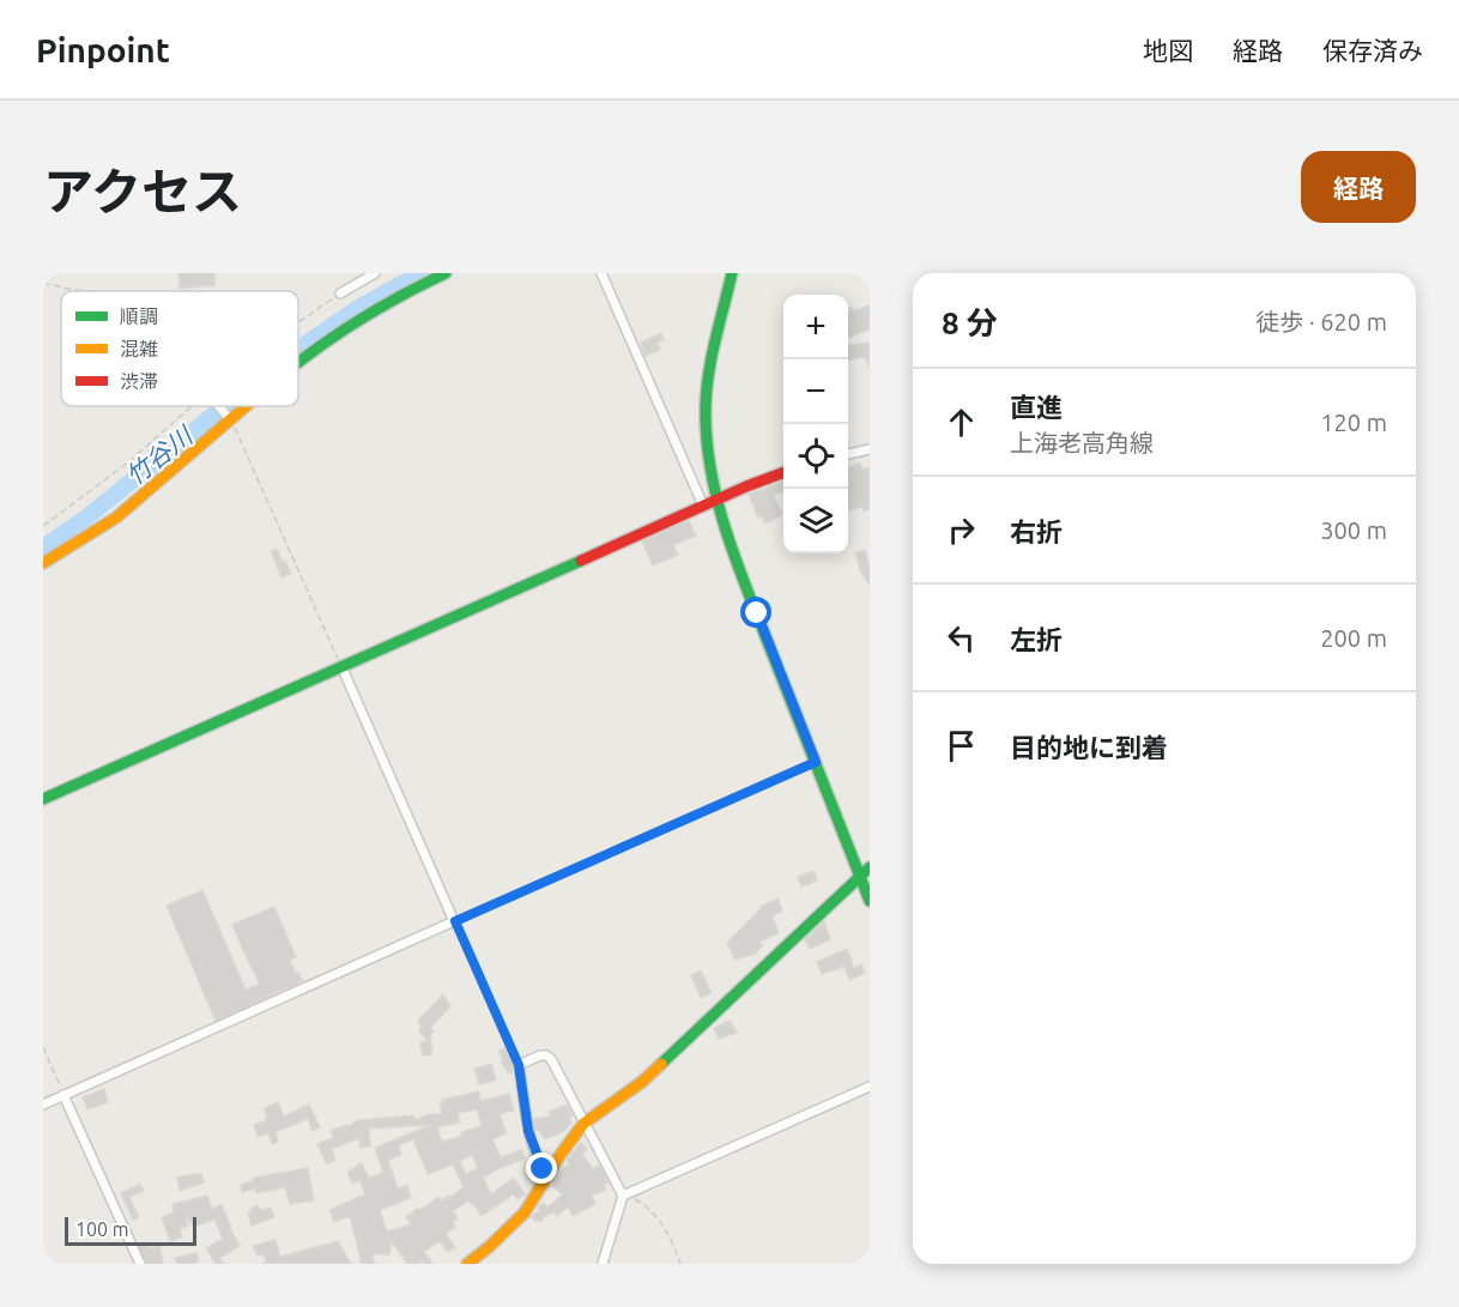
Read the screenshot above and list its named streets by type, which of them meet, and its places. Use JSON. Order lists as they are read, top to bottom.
{
  "water": ["竹谷川"],
  "legend": ["順調", "混雑", "渋滞"],
  "scale_bar": "100 m",
  "page": {
    "header": "Pinpoint",
    "nav": ["地図", "経路", "保存済み"],
    "title": "アクセス",
    "buttons": "経路",
    "heading": ["8 分", "徒歩 · 620 m"],
    "map_buttons": ["+", "−"],
    "list": [
      ["直進", "上海老高角線", "120 m"],
      ["右折", "300 m"],
      ["左折", "200 m"],
      "目的地に到着"
    ],
    "scale": "100 m"
  }
}
